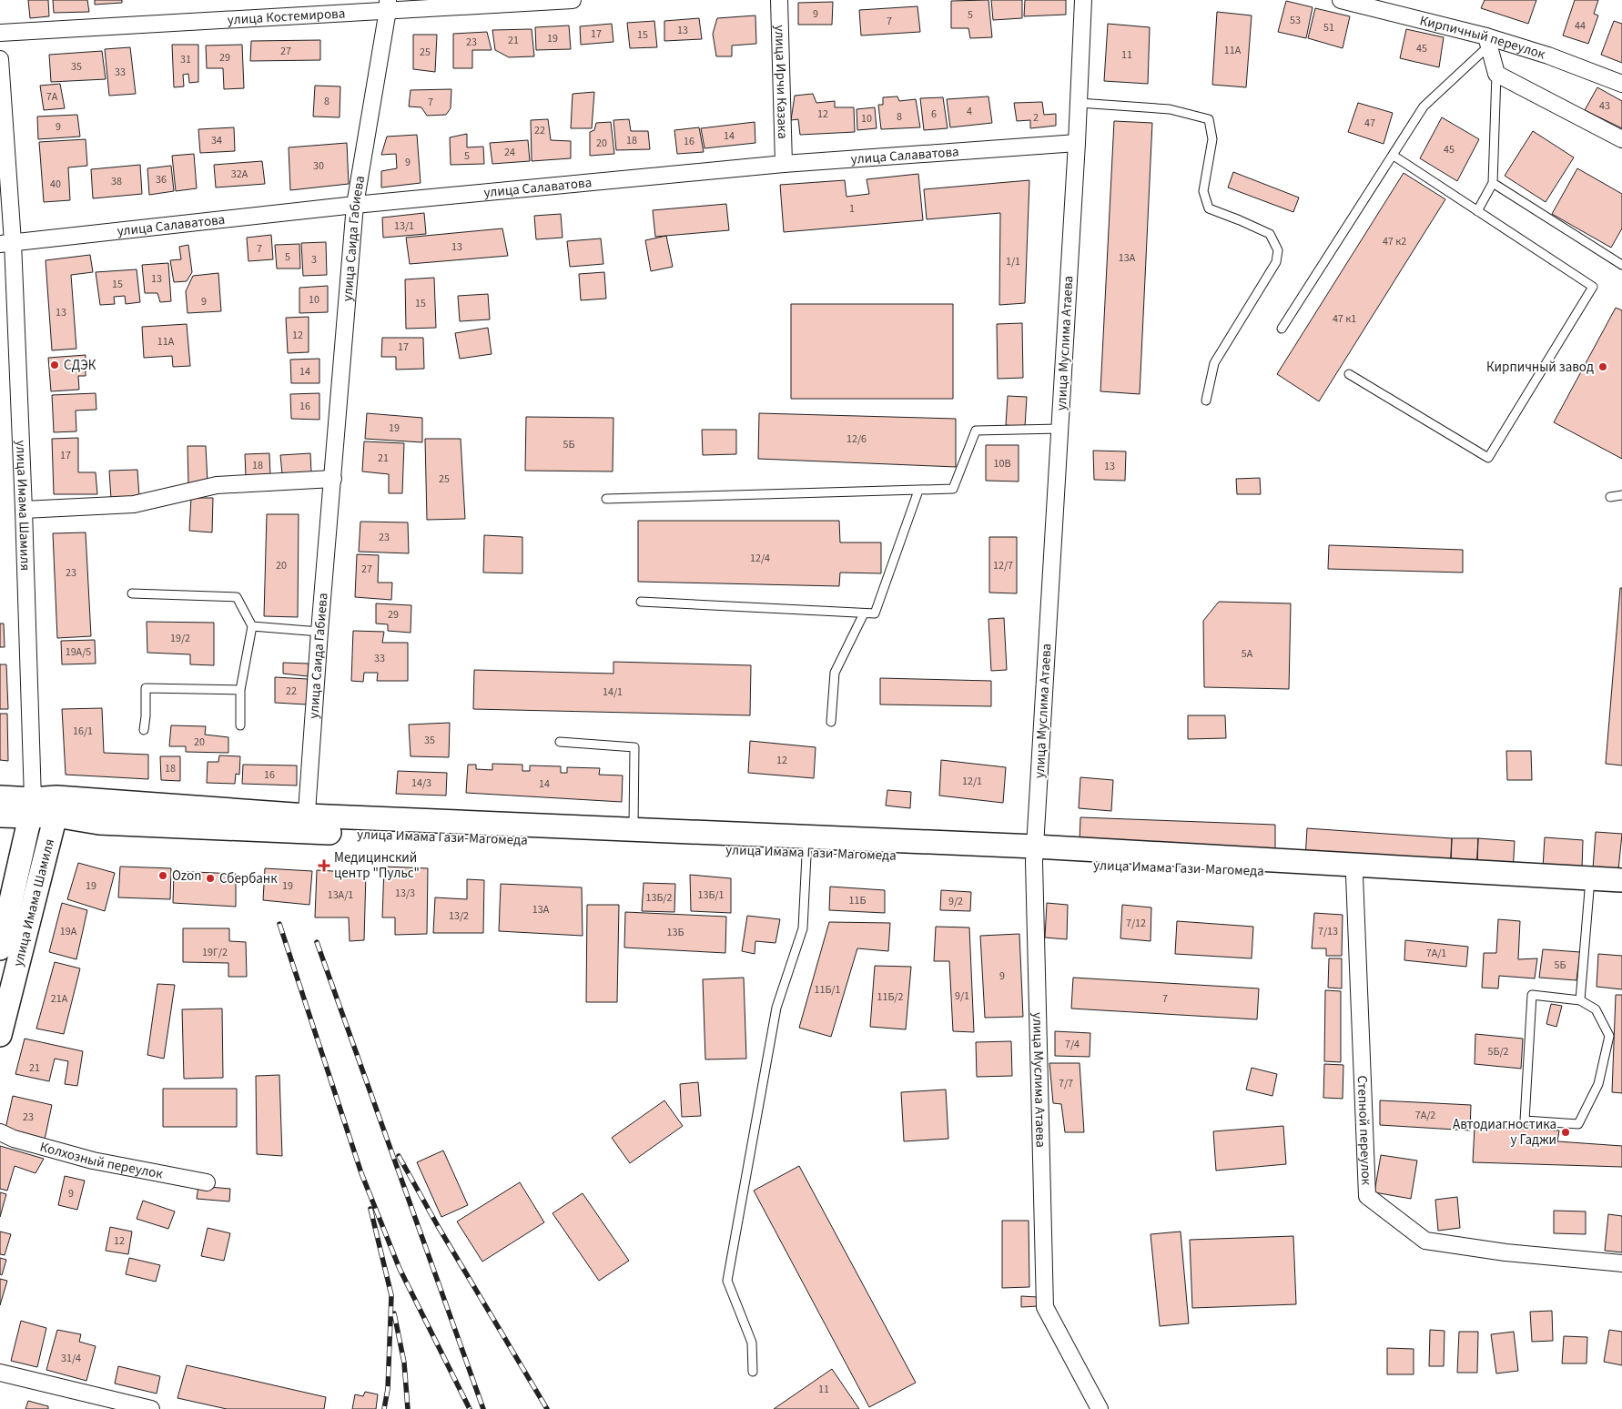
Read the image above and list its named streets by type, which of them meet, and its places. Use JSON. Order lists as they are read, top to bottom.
{
  "streets": {
    "main road": ["улица Имама Шамиля", "улица Имама Гази-Магомеда"],
    "street": [
      "улица Костемирова",
      "Кирпичный переулок",
      "улица Ирчи Казака",
      "улица Салаватова",
      "улица Саида Габиева",
      "улица Муслима Атаева",
      "Степной переулок",
      "Колхозный переулок"
    ]
  },
  "crossings": [
    ["улица Костемирова", "улица Саида Габиева"],
    ["улица Ирчи Казака", "улица Салаватова"],
    ["улица Салаватова", "улица Саида Габиева"],
    ["улица Салаватова", "улица Муслима Атаева"],
    ["улица Салаватова", "улица Имама Шамиля"],
    ["улица Саида Габиева", "улица Имама Гази-Магомеда"],
    ["улица Муслима Атаева", "улица Имама Гази-Магомеда"],
    ["улица Имама Шамиля", "улица Имама Гази-Магомеда"],
    ["улица Имама Гази-Магомеда", "Степной переулок"]
  ],
  "places": {
    "other": [
      "СДЭК",
      "Кирпичный завод",
      "Ozon",
      "Сбербанк",
      "Автодиагностика у Гаджи"
    ],
    "health": ["Медицинский центр \"Пульс\""]
  },
  "house_numbers": [
    "9",
    "5",
    "53",
    "7",
    "44",
    "51",
    "13",
    "17",
    "15",
    "19",
    "21",
    "23",
    "45",
    "11А",
    "27",
    "25",
    "11",
    "29",
    "31",
    "35",
    "33",
    "7А",
    "8",
    "7",
    "43",
    "4",
    "12",
    "6",
    "8",
    "2",
    "10",
    "47",
    "9",
    "22",
    "14",
    "34",
    "18",
    "16",
    "20",
    "45",
    "24",
    "5",
    "9",
    "30",
    "32А",
    "36",
    "38",
    "40",
    "1",
    "13/1",
    "47 к2",
    "13",
    "7",
    "5",
    "13А",
    "3",
    "1/1",
    "13",
    "15",
    "10",
    "9",
    "15",
    "13",
    "47 к1",
    "12",
    "11А",
    "17",
    "14",
    "16",
    "19",
    "12/6",
    "5Б",
    "17",
    "21",
    "10В",
    "18",
    "13",
    "25",
    "23",
    "12/4",
    "20",
    "12/7",
    "27",
    "23",
    "29",
    "19/2",
    "19А/5",
    "5А",
    "33",
    "22",
    "14/1",
    "16/1",
    "35",
    "20",
    "12",
    "18",
    "16",
    "12/1",
    "14/3",
    "14",
    "19",
    "19",
    "13/3",
    "13А/1",
    "13Б/1",
    "13Б/2",
    "11Б",
    "9/2",
    "13А",
    "13/2",
    "7/12",
    "19А",
    "7/13",
    "13Б",
    "19Г/2",
    "7А/1",
    "5Б",
    "9",
    "11Б/1",
    "9/1",
    "11Б/2",
    "21А",
    "7",
    "7/4",
    "5Б/2",
    "21",
    "7/7",
    "7А/2",
    "23",
    "9",
    "12",
    "31/4",
    "11"
  ]
}
